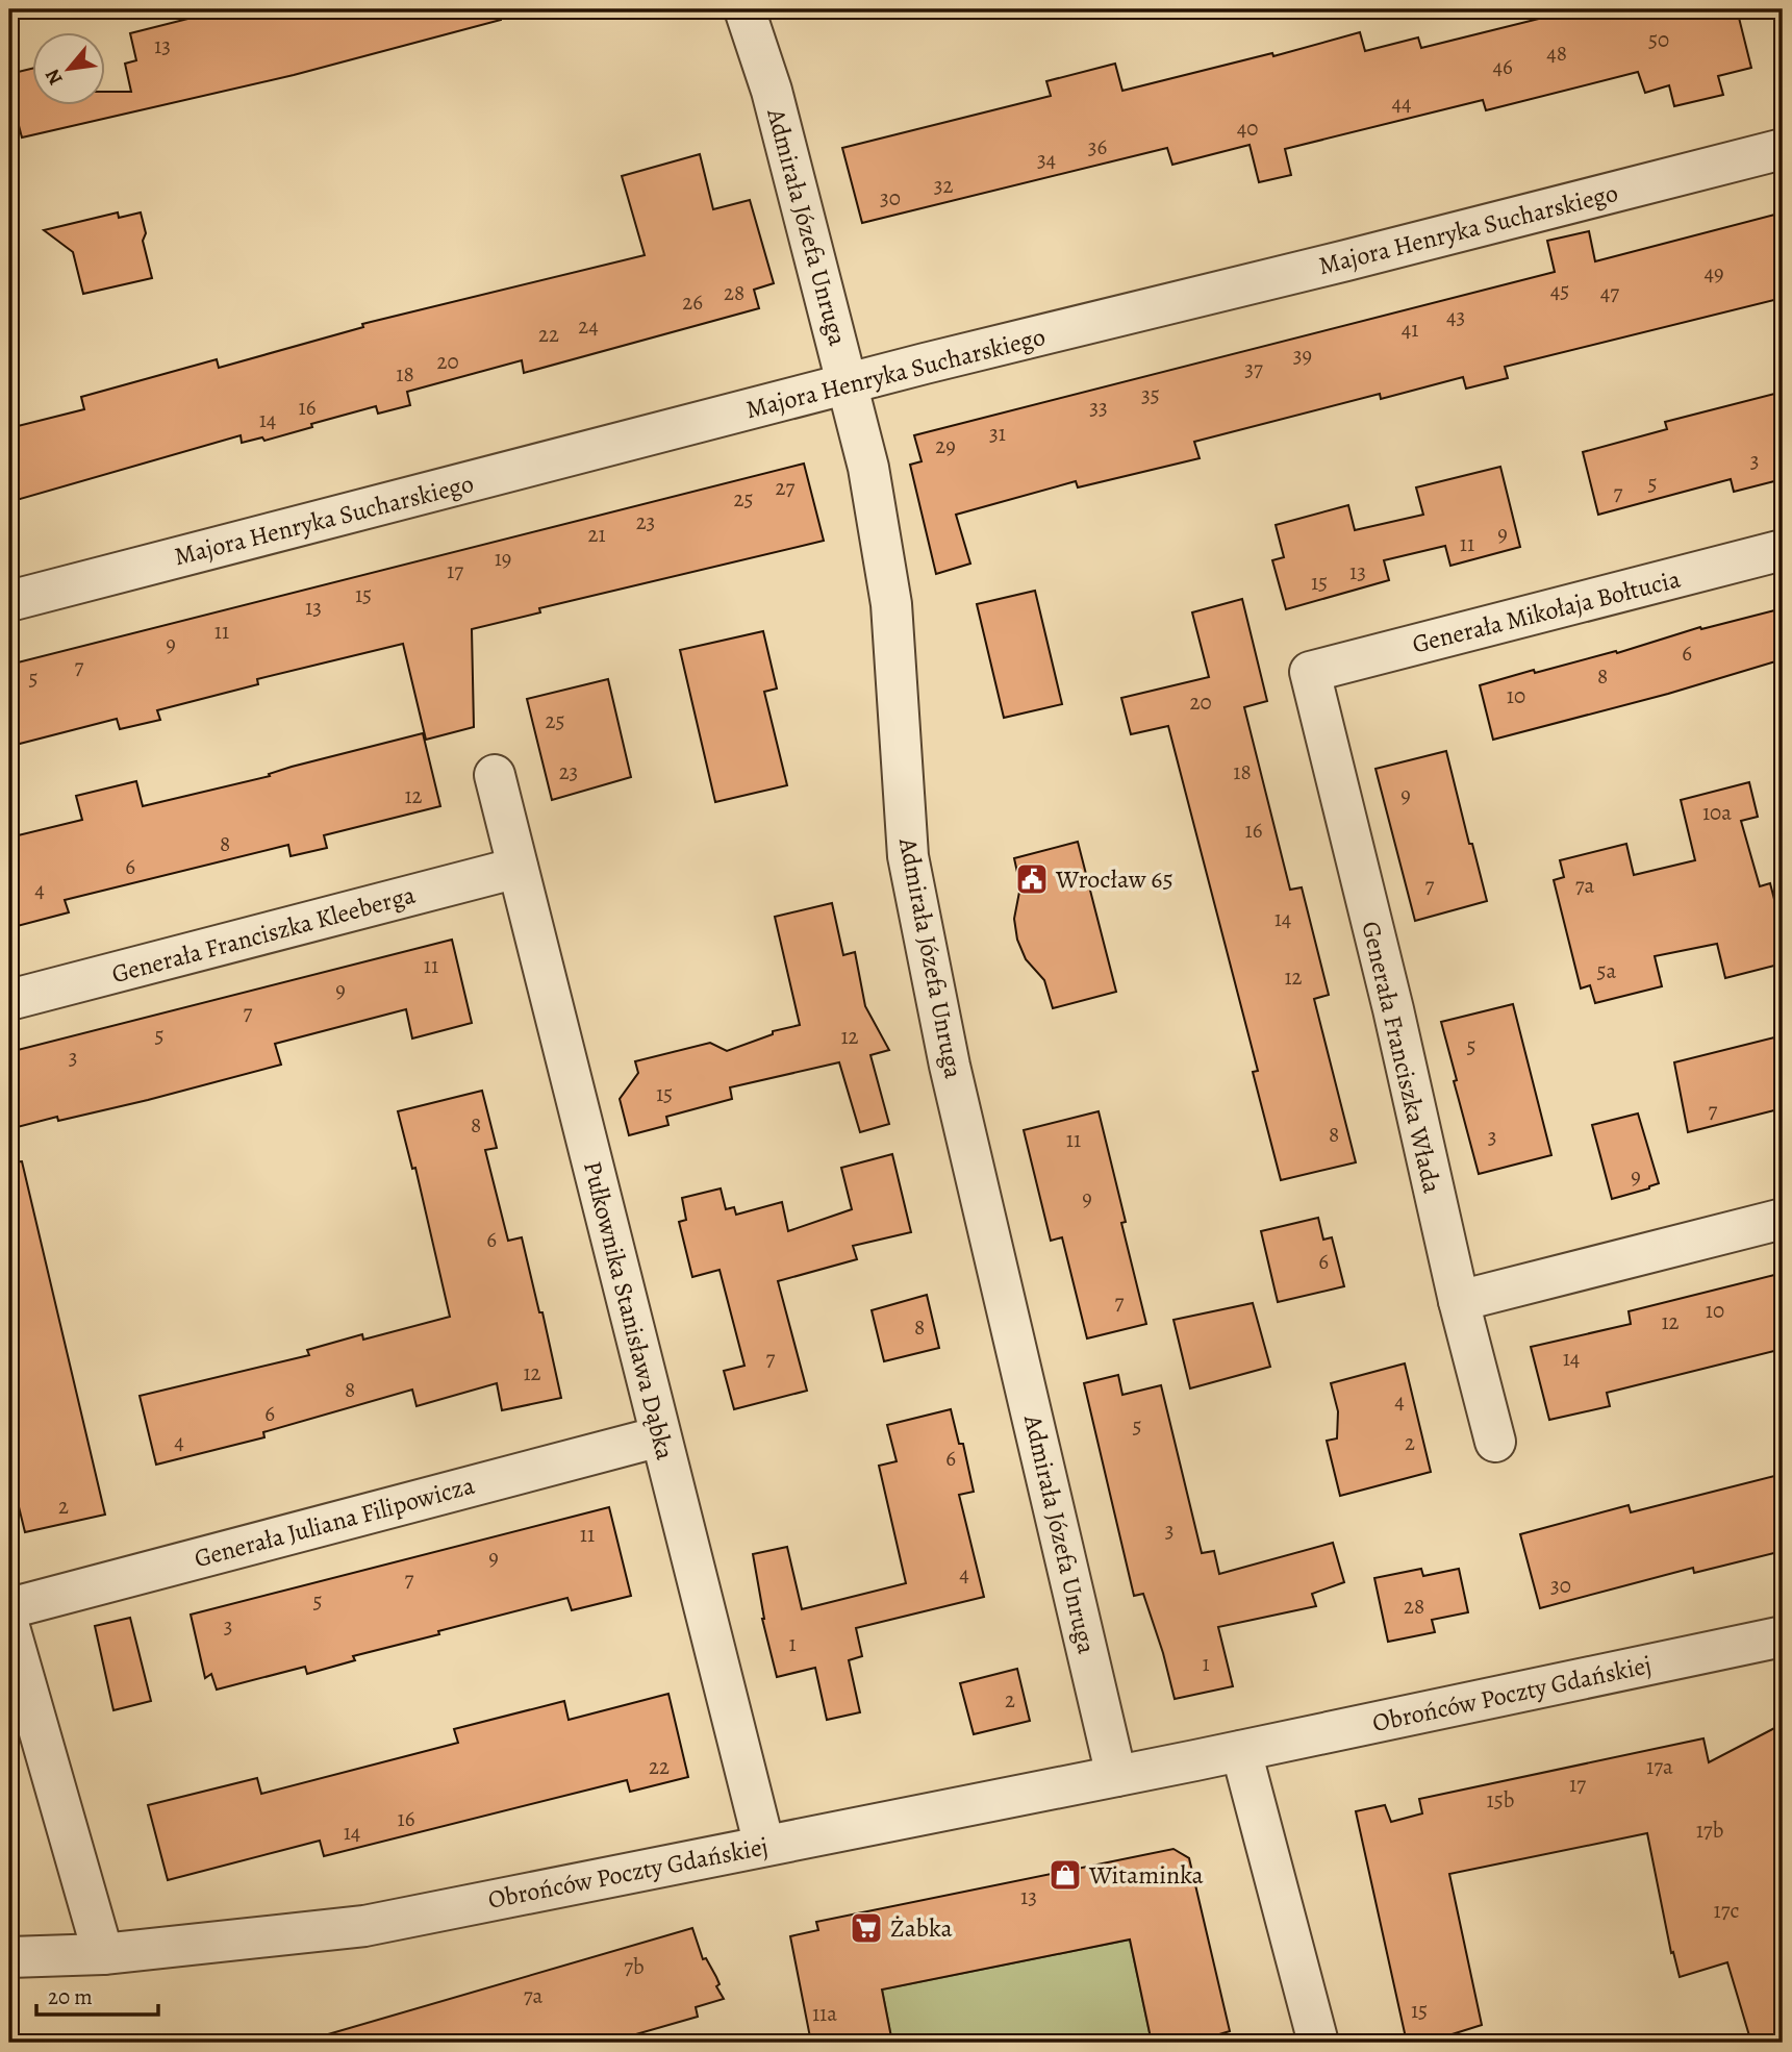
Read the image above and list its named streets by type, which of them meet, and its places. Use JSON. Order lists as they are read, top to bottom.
{
  "streets": {
    "street": [
      "Admirała Józefa Unruga",
      "Majora Henryka Sucharskiego",
      "Generała Mikołaja Bołtucia",
      "Generała Franciszka Kleeberga",
      "Generała Franciszka Włada",
      "Pułkownika Stanisława Dąbka",
      "Generała Juliana Filipowicza",
      "Obrońców Poczty Gdańskiej"
    ]
  },
  "crossings": [
    ["Admirała Józefa Unruga", "Majora Henryka Sucharskiego"],
    ["Admirała Józefa Unruga", "Obrońców Poczty Gdańskiej"],
    ["Generała Mikołaja Bołtucia", "Generała Franciszka Włada"],
    ["Generała Franciszka Kleeberga", "Pułkownika Stanisława Dąbka"],
    ["Pułkownika Stanisława Dąbka", "Generała Juliana Filipowicza"],
    ["Pułkownika Stanisława Dąbka", "Obrońców Poczty Gdańskiej"]
  ],
  "places": {
    "public building": ["Wrocław 65"],
    "shop": ["Witaminka"],
    "supermarket": ["Żabka"]
  },
  "house_numbers": [
    "50",
    "13",
    "48",
    "46",
    "44",
    "40",
    "36",
    "34",
    "32",
    "30",
    "49",
    "45",
    "28",
    "47",
    "26",
    "43",
    "24",
    "41",
    "22",
    "39",
    "20",
    "37",
    "18",
    "35",
    "16",
    "33",
    "14",
    "31",
    "29",
    "3",
    "5",
    "27",
    "7",
    "25",
    "23",
    "9",
    "21",
    "11",
    "19",
    "17",
    "13",
    "15",
    "15",
    "13",
    "11",
    "9",
    "6",
    "7",
    "8",
    "5",
    "10",
    "20",
    "25",
    "23",
    "18",
    "9",
    "12",
    "10a",
    "16",
    "8",
    "6",
    "7",
    "7a",
    "4",
    "14",
    "11",
    "5a",
    "12",
    "9",
    "7",
    "5",
    "12",
    "5",
    "3",
    "15",
    "7",
    "8",
    "8",
    "3",
    "11",
    "9",
    "9",
    "6",
    "6",
    "7",
    "10",
    "12",
    "8",
    "7",
    "14",
    "12",
    "8",
    "4",
    "6",
    "5",
    "4",
    "2",
    "6",
    "2",
    "3",
    "11",
    "9",
    "4",
    "7",
    "30",
    "5",
    "28",
    "3",
    "1",
    "1",
    "2",
    "22",
    "17a",
    "17",
    "15b",
    "16",
    "17b",
    "14",
    "13",
    "17c",
    "7b",
    "7a",
    "15",
    "11a"
  ],
  "scale_bar": "20 m",
  "north": "bottom left"
}
